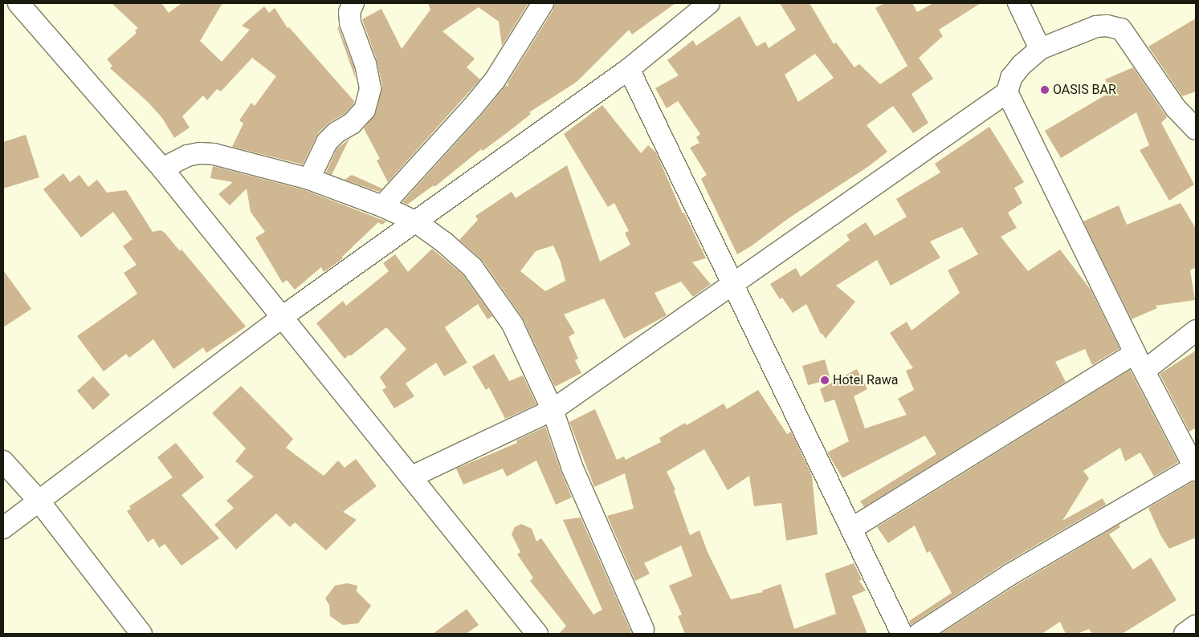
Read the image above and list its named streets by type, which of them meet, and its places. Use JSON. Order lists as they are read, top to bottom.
{
  "places": ["OASIS BAR", "Hotel Rawa"]
}
